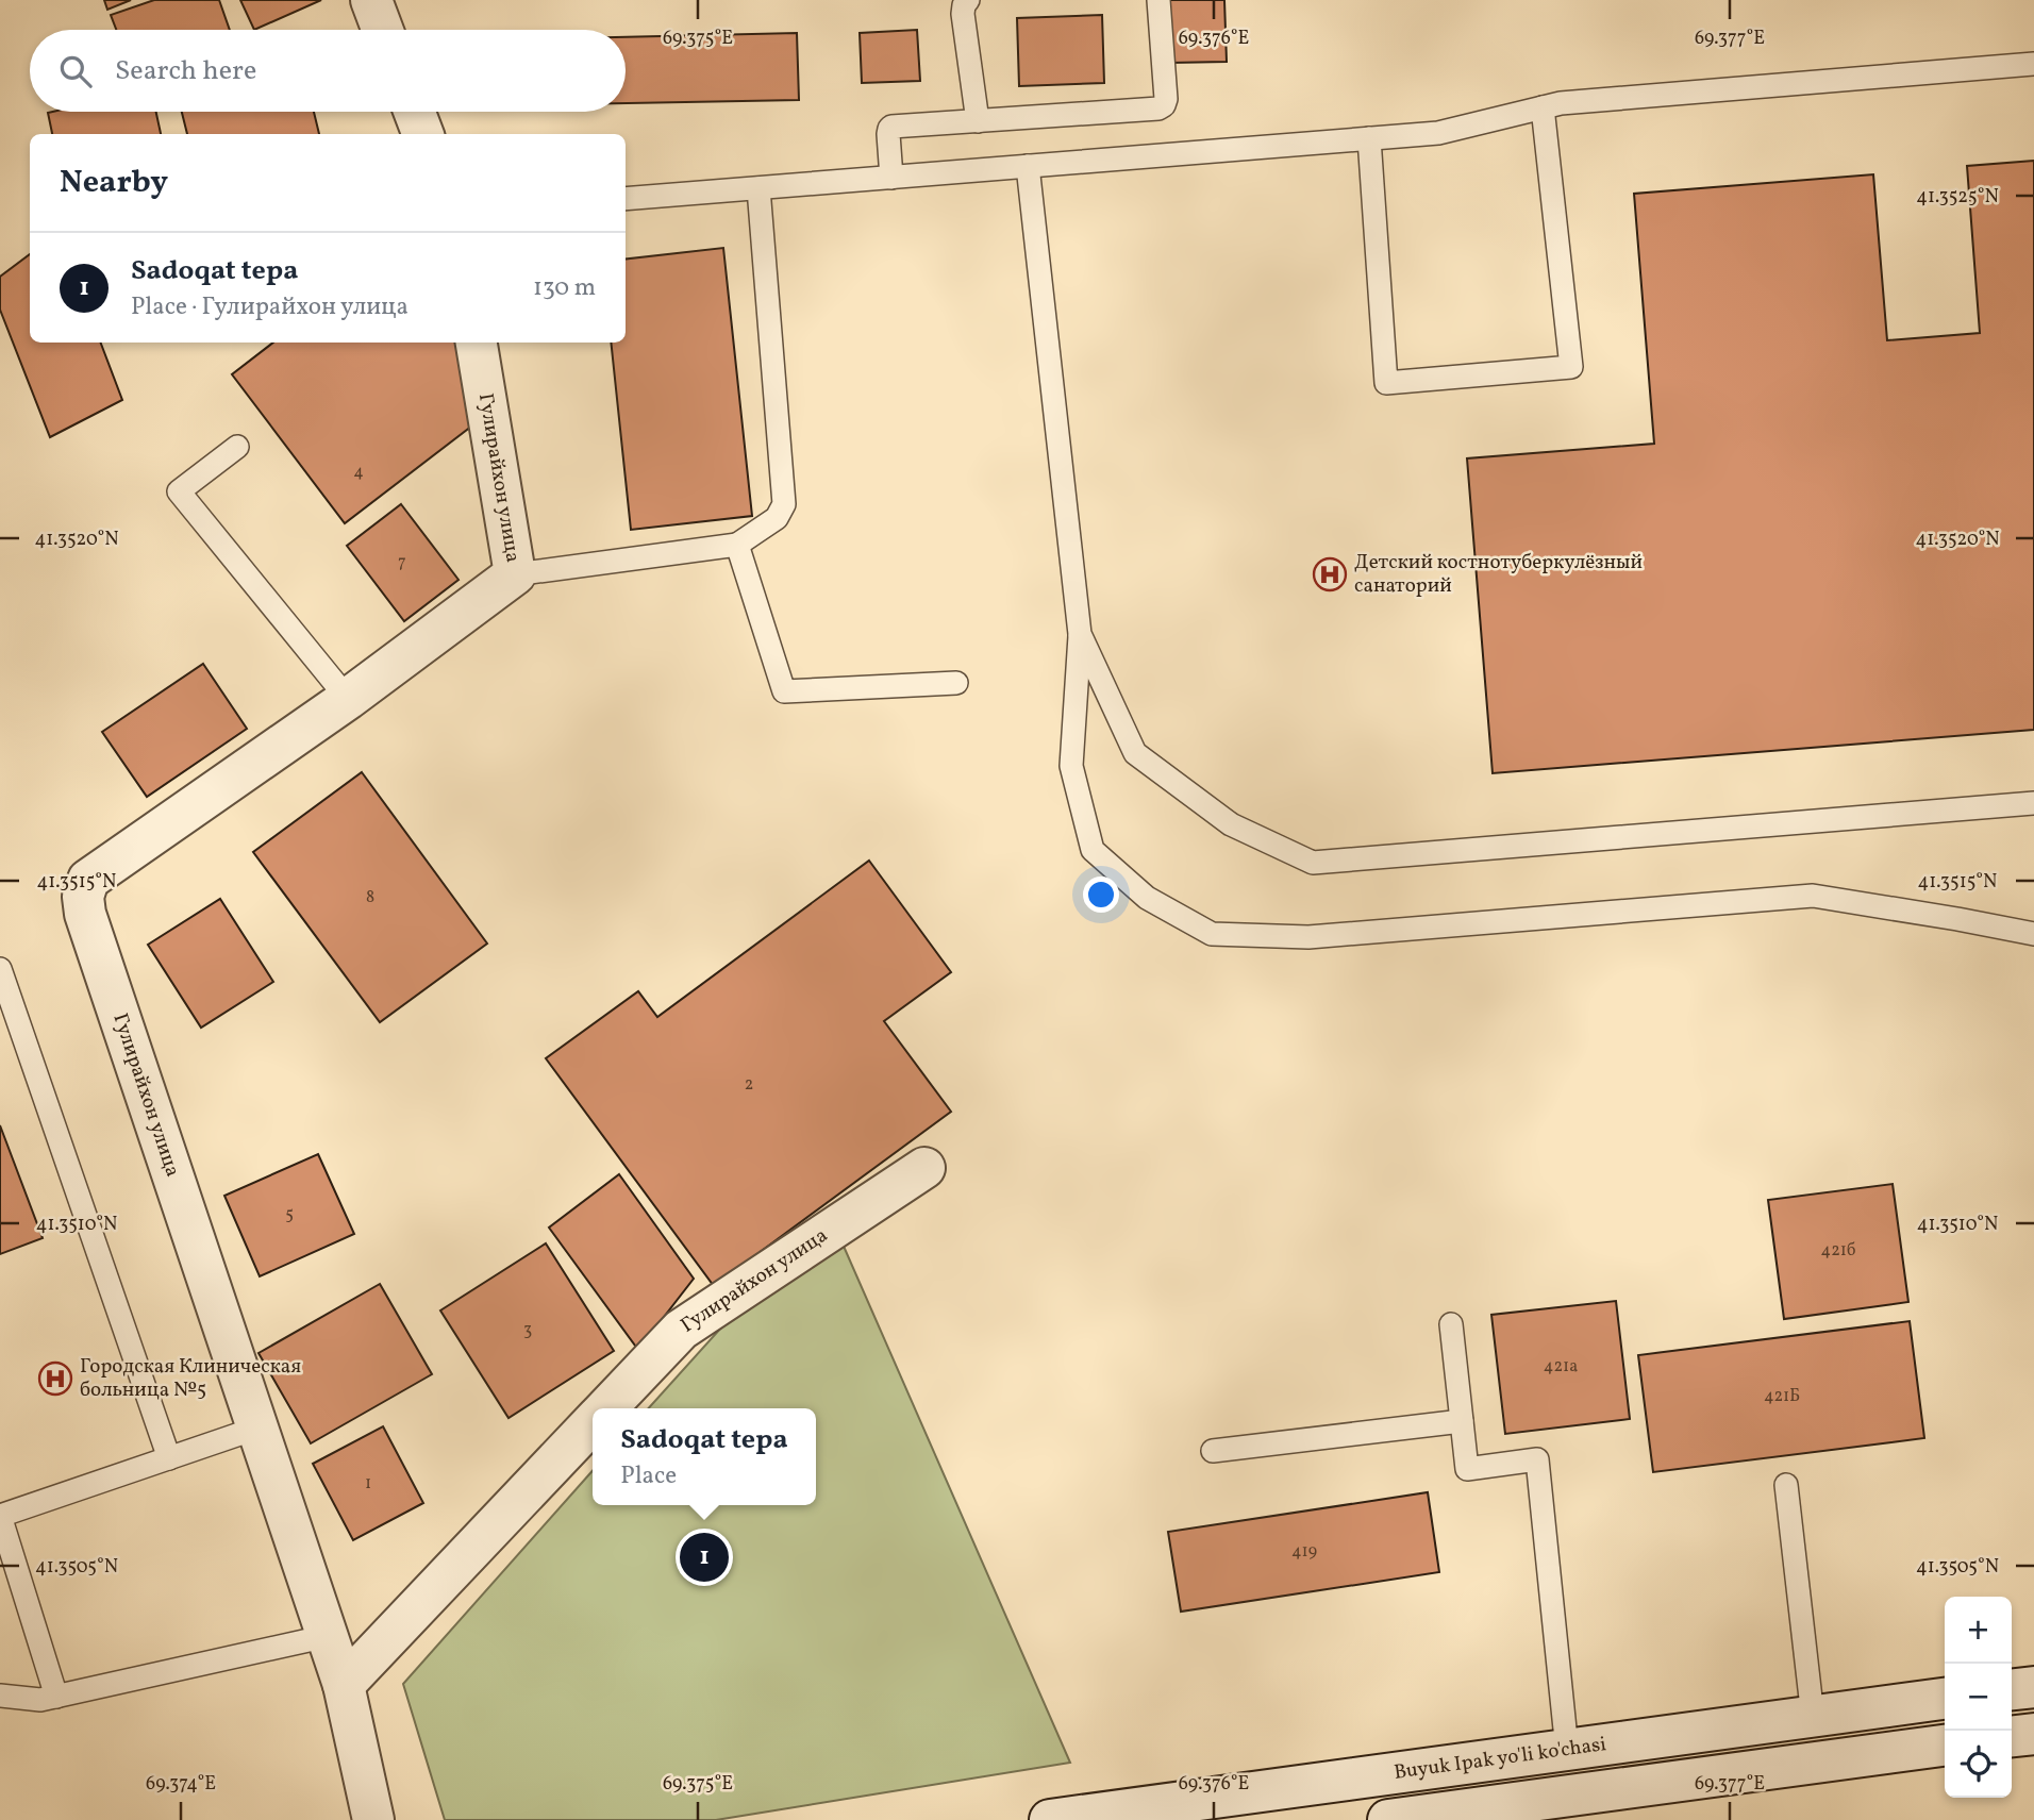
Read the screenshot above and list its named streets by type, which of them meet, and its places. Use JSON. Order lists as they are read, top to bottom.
{
  "streets": {
    "street": ["Гулирайхон улица", "Buyuk Ipak yo'li ko'chasi"]
  },
  "places": {
    "hospital": ["Детский костнотуберкулёзный санаторий", "Городская Клиническая больница №5"]
  },
  "house_numbers": [
    "4",
    "7",
    "8",
    "2",
    "5",
    "421б",
    "3",
    "421а",
    "421Б",
    "1",
    "419"
  ],
  "page": {
    "search": "Search here",
    "heading": "Nearby",
    "list": [
      {
        "mark": "1",
        "name": "Sadoqat tepa",
        "note": "Place · Гулирайхон улица",
        "value": "130 m"
      }
    ],
    "popup": ["Sadoqat tepa", "Place"],
    "pins": "1",
    "map_buttons": ["+", "−"]
  },
  "coordinates": [
    "69.375°E",
    "69.376°E",
    "69.377°E",
    "41.3525°N",
    "41.3520°N",
    "41.3515°N",
    "41.3510°N",
    "41.3505°N",
    "69.374°E"
  ]
}
